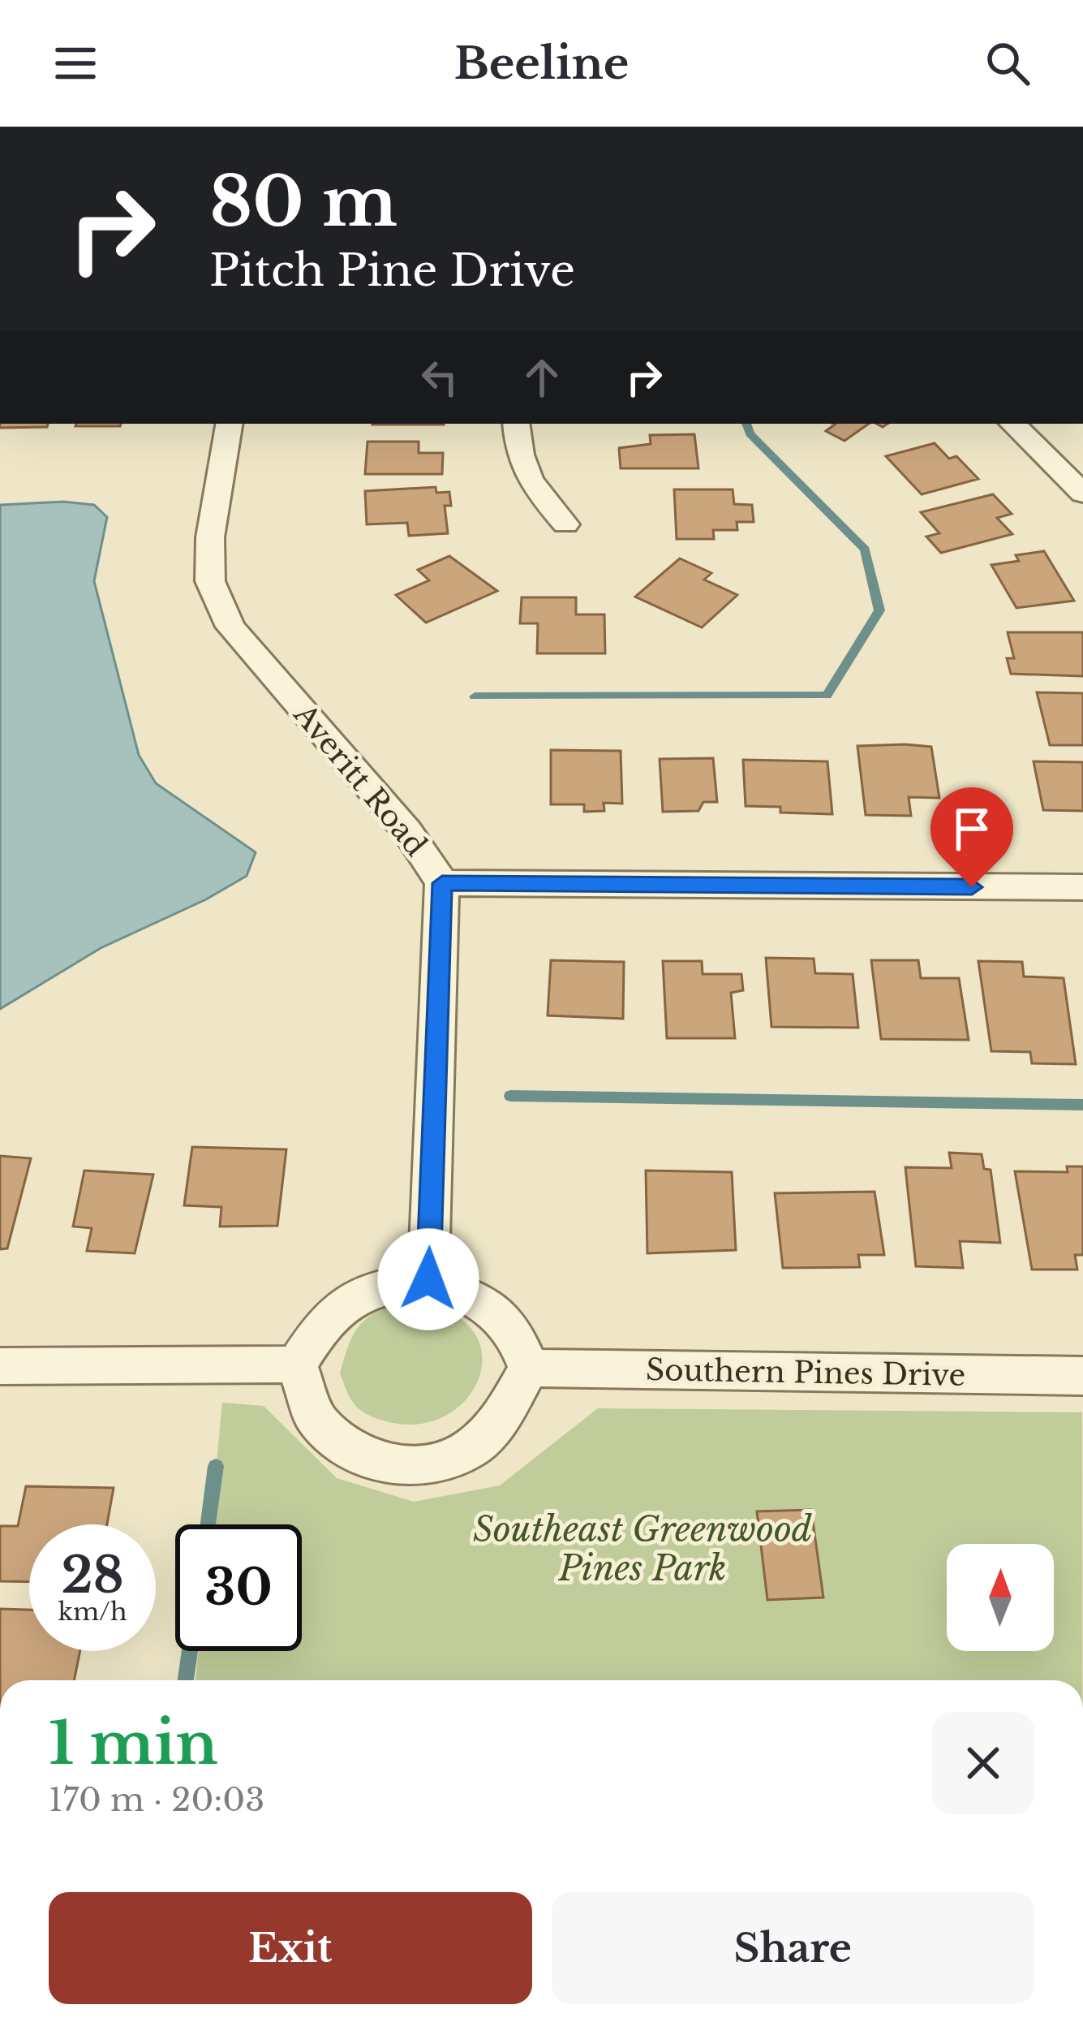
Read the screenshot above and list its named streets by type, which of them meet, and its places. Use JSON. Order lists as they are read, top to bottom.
{
  "streets": {
    "street": ["Averitt Road", "Southern Pines Drive"]
  },
  "crossings": [
    ["Averitt Road", "Southern Pines Drive"]
  ],
  "parks": ["Southeast Greenwood Pines Park"],
  "north": "top",
  "page": {
    "header": "Beeline",
    "turn": ["80 m", "Pitch Pine Drive"],
    "speed": "28 km/h",
    "limit": "30",
    "heading": ["1 min", "170 m · 20:03"],
    "buttons": ["Exit", "Share"]
  }
}
